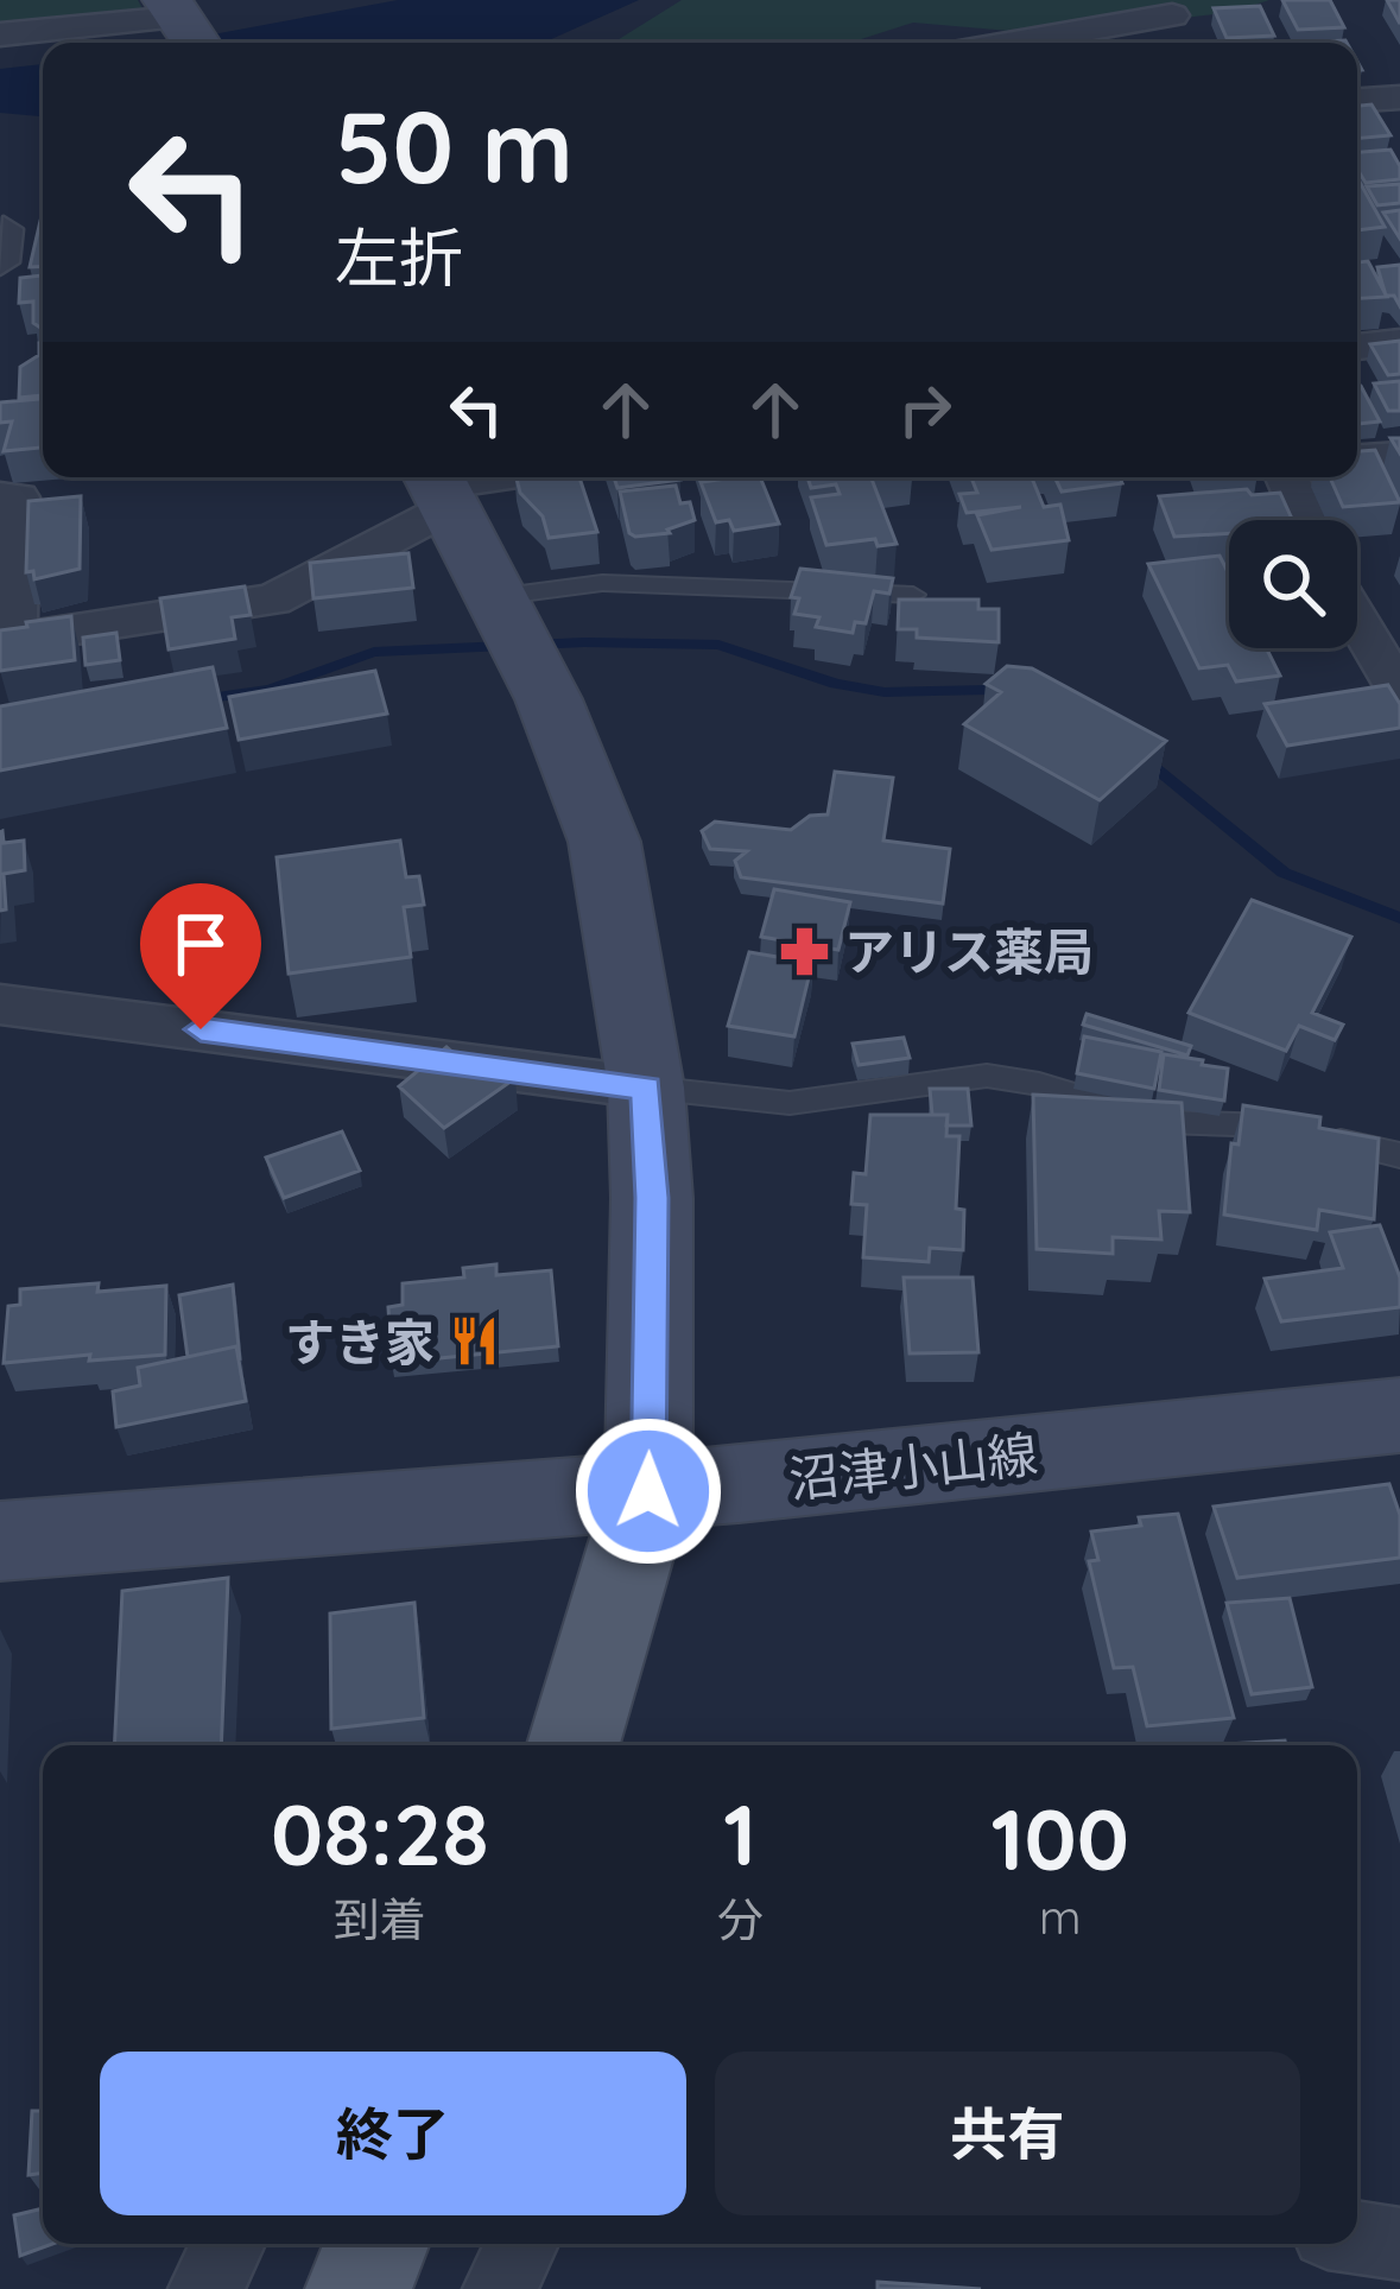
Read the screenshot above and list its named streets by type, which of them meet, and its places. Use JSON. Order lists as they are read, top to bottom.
{
  "streets": {
    "street": ["沼津小山線"]
  },
  "places": {
    "pharmacy": ["アリス薬局"],
    "restaurant": ["すき家"]
  },
  "page": {
    "turn": ["50 m", "左折"],
    "eta": [
      "08:28",
      "到着",
      "1",
      "分",
      "100",
      "m"
    ],
    "buttons": ["終了", "共有"]
  }
}
